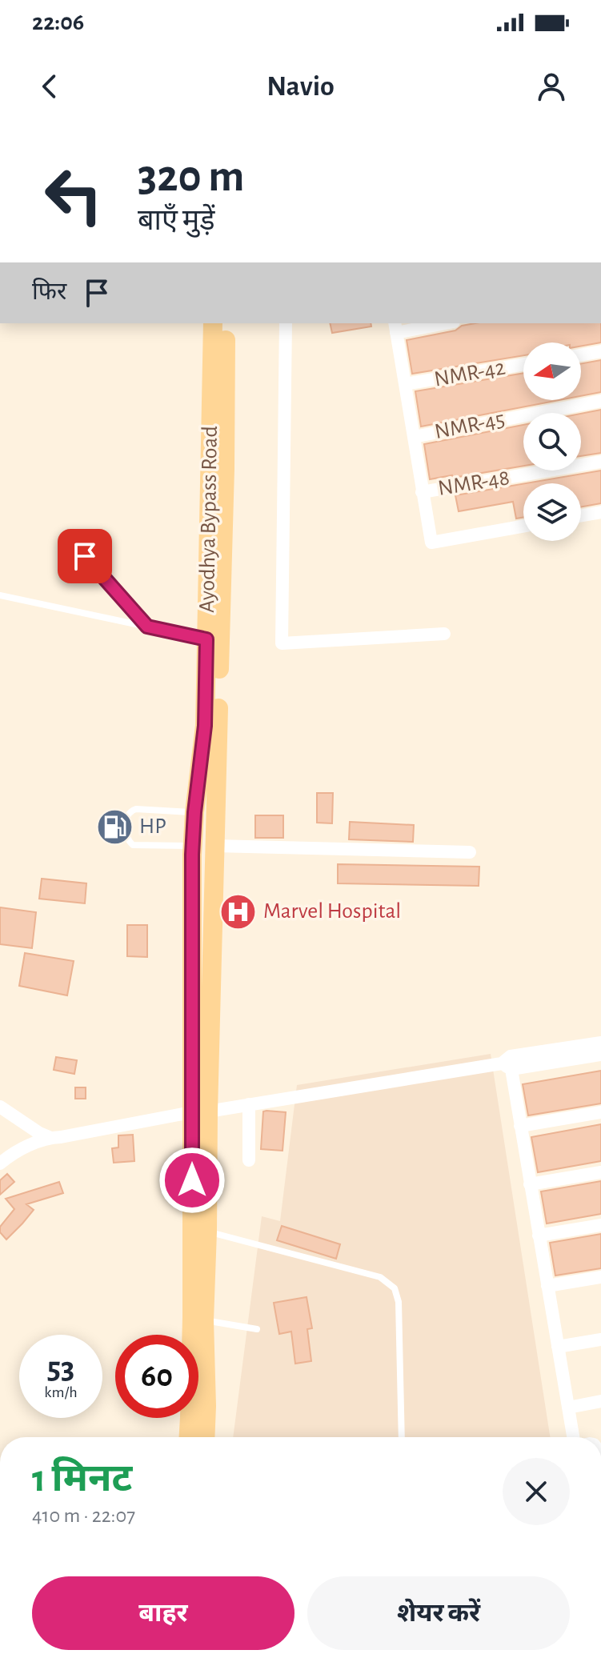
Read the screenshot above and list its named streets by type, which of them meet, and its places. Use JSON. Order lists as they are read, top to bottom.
{
  "streets": {
    "main road": ["Ayodhya Bypass Road"],
    "street": ["NMR-42", "NMR-45", "NMR-48"]
  },
  "places": {
    "fuel station": ["HP"],
    "hospital": ["Marvel Hospital"]
  },
  "north": "left",
  "page": {
    "status": "22:06",
    "header": "Navio",
    "turn": ["320 m", "बाएँ मुड़ें"],
    "then": "फिर",
    "speed": "53 km/h",
    "limit": "60",
    "heading": ["1 मिनट", "410 m · 22:07"],
    "buttons": ["बाहर", "शेयर करें"]
  }
}
